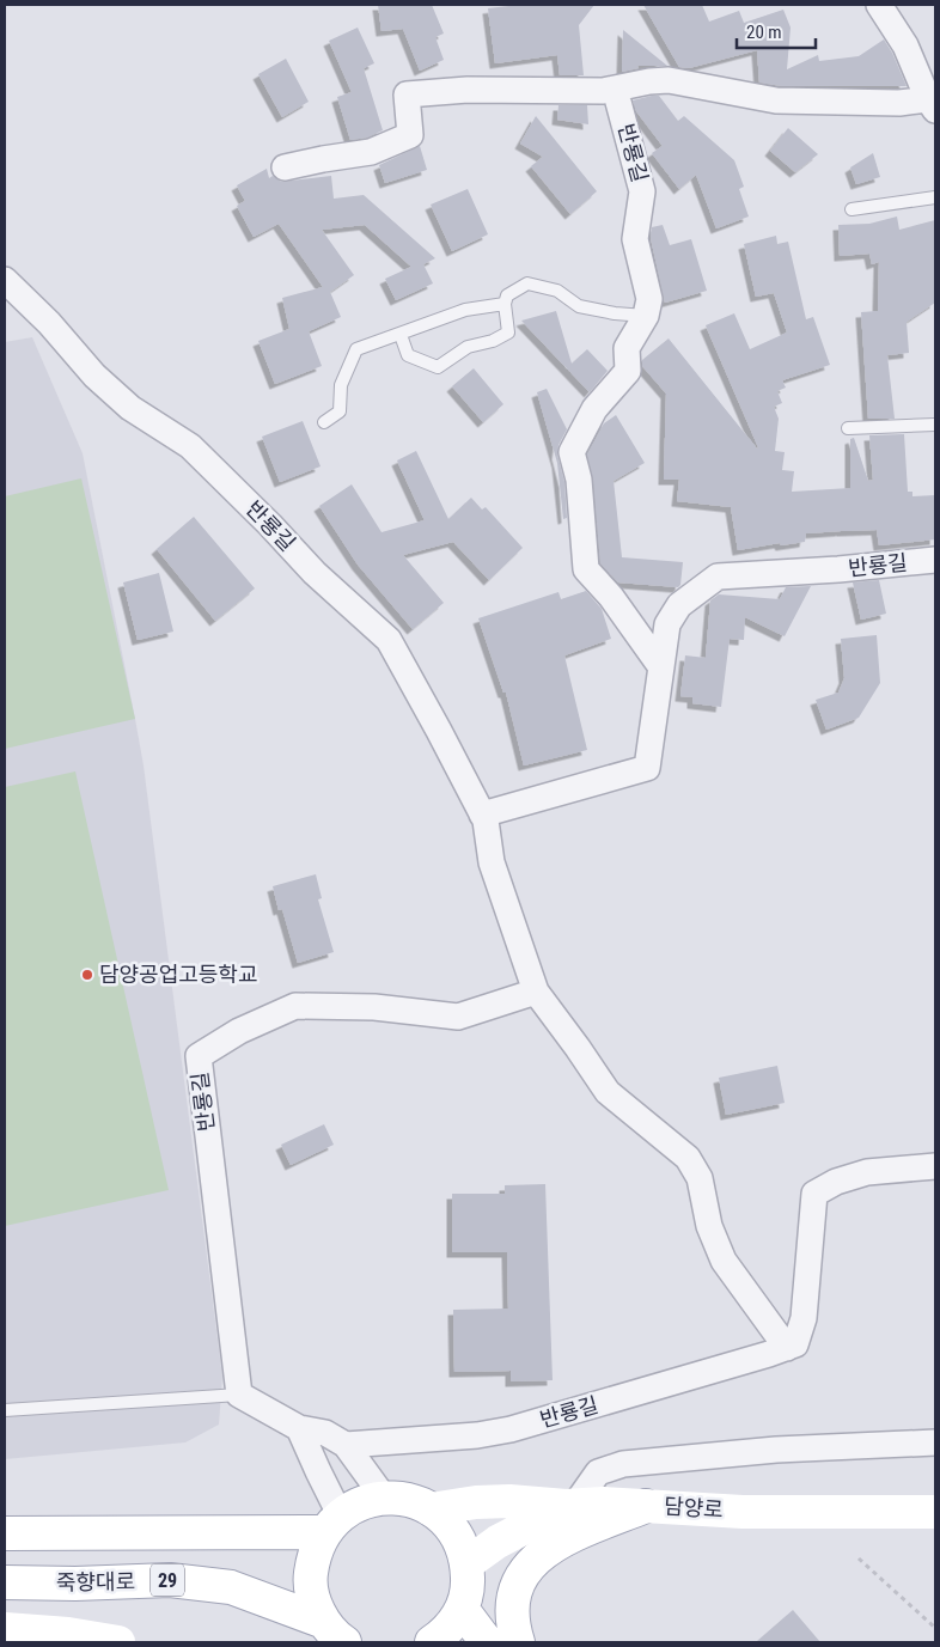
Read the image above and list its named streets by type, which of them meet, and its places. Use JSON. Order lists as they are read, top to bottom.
{
  "streets": {
    "main road": ["담양로", "29", "죽향대로"],
    "street": ["반룡길"]
  },
  "places": ["담양공업고등학교"],
  "scale_bar": "20 m"
}
